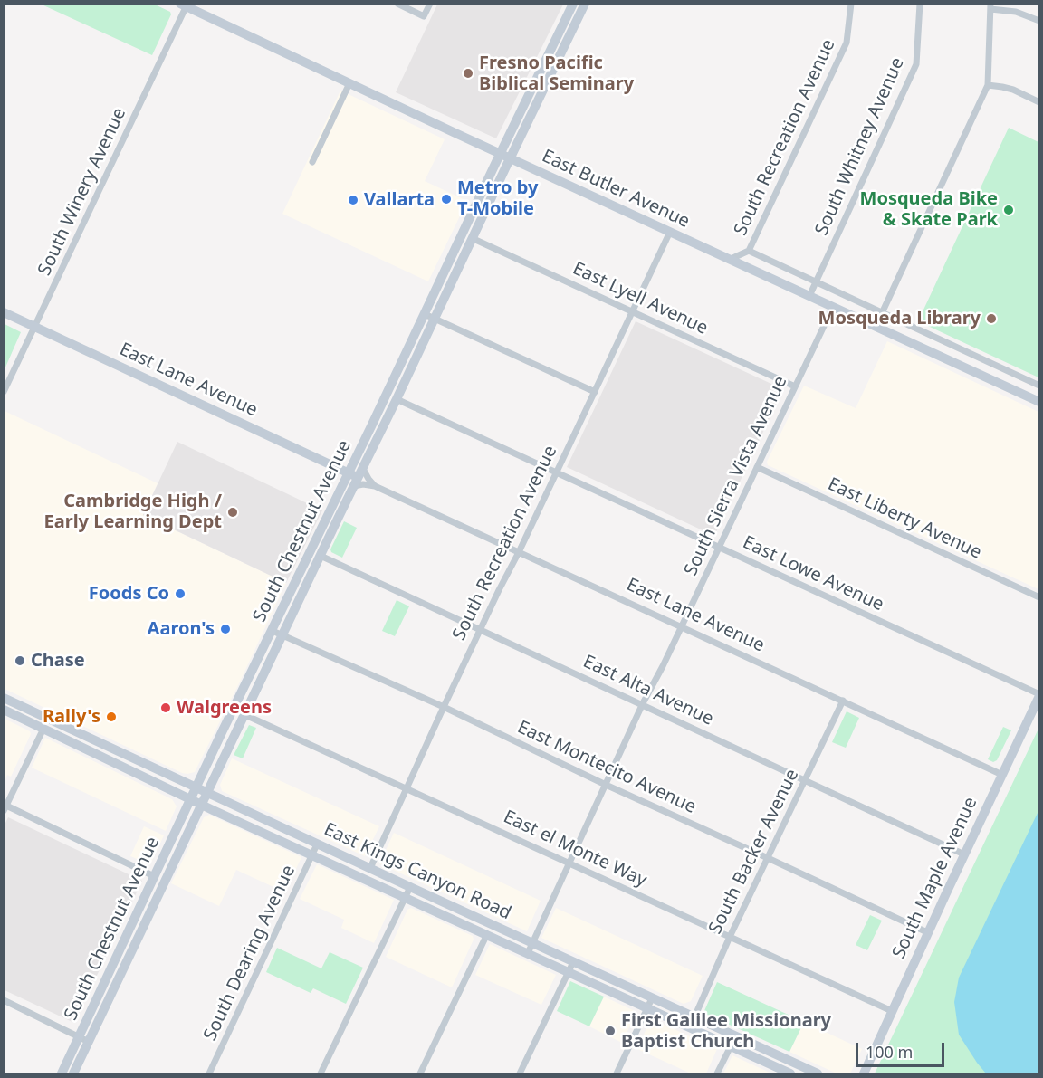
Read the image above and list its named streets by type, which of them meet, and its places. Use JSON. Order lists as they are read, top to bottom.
{
  "streets": {
    "main road": [
      "East Butler Avenue",
      "East Lane Avenue",
      "South Chestnut Avenue",
      "East Kings Canyon Road",
      "South Maple Avenue"
    ],
    "street": [
      "South Recreation Avenue",
      "South Whitney Avenue",
      "South Winery Avenue",
      "East Lyell Avenue",
      "South Sierra Vista Avenue",
      "East Liberty Avenue",
      "East Lowe Avenue",
      "East Alta Avenue",
      "East Montecito Avenue",
      "East el Monte Way",
      "South Backer Avenue",
      "South Dearing Avenue"
    ]
  },
  "crossings": [
    ["South Recreation Avenue", "East Butler Avenue"],
    ["South Recreation Avenue", "East Lyell Avenue"],
    ["South Recreation Avenue", "East Lane Avenue"],
    ["South Recreation Avenue", "East Lowe Avenue"],
    ["South Recreation Avenue", "East Alta Avenue"],
    ["South Recreation Avenue", "East Montecito Avenue"],
    ["South Recreation Avenue", "East el Monte Way"],
    ["South Recreation Avenue", "East Kings Canyon Road"],
    ["South Whitney Avenue", "East Butler Avenue"],
    ["East Butler Avenue", "South Winery Avenue"],
    ["East Butler Avenue", "South Sierra Vista Avenue"],
    ["East Butler Avenue", "South Chestnut Avenue"],
    ["South Winery Avenue", "East Lane Avenue"],
    ["East Lyell Avenue", "South Sierra Vista Avenue"],
    ["East Lyell Avenue", "South Chestnut Avenue"],
    ["East Lane Avenue", "South Sierra Vista Avenue"],
    ["East Lane Avenue", "South Chestnut Avenue"],
    ["East Lane Avenue", "South Backer Avenue"],
    ["East Lane Avenue", "South Maple Avenue"],
    ["South Sierra Vista Avenue", "East Liberty Avenue"],
    ["South Sierra Vista Avenue", "East Lowe Avenue"],
    ["South Sierra Vista Avenue", "East Alta Avenue"],
    ["South Sierra Vista Avenue", "East Montecito Avenue"],
    ["South Sierra Vista Avenue", "East el Monte Way"],
    ["South Sierra Vista Avenue", "East Kings Canyon Road"],
    ["South Chestnut Avenue", "East Lowe Avenue"],
    ["South Chestnut Avenue", "East Alta Avenue"],
    ["South Chestnut Avenue", "East Montecito Avenue"],
    ["South Chestnut Avenue", "East el Monte Way"],
    ["South Chestnut Avenue", "East Kings Canyon Road"],
    ["East Lowe Avenue", "South Maple Avenue"],
    ["East Alta Avenue", "South Backer Avenue"],
    ["East Alta Avenue", "South Maple Avenue"],
    ["East Montecito Avenue", "South Backer Avenue"],
    ["East Montecito Avenue", "South Maple Avenue"],
    ["East el Monte Way", "South Backer Avenue"],
    ["East el Monte Way", "South Maple Avenue"],
    ["South Backer Avenue", "East Kings Canyon Road"],
    ["East Kings Canyon Road", "South Dearing Avenue"]
  ],
  "places": [
    "Fresno Pacific Biblical Seminary",
    "Metro by T-Mobile",
    "Vallarta",
    "Mosqueda Bike & Skate Park",
    "Mosqueda Library",
    "Cambridge High / Early Learning Dept",
    "Foods Co",
    "Aaron's",
    "Chase",
    "Walgreens",
    "Rally's",
    "First Galilee Missionary Baptist Church"
  ],
  "scale_bar": "100 m"
}
